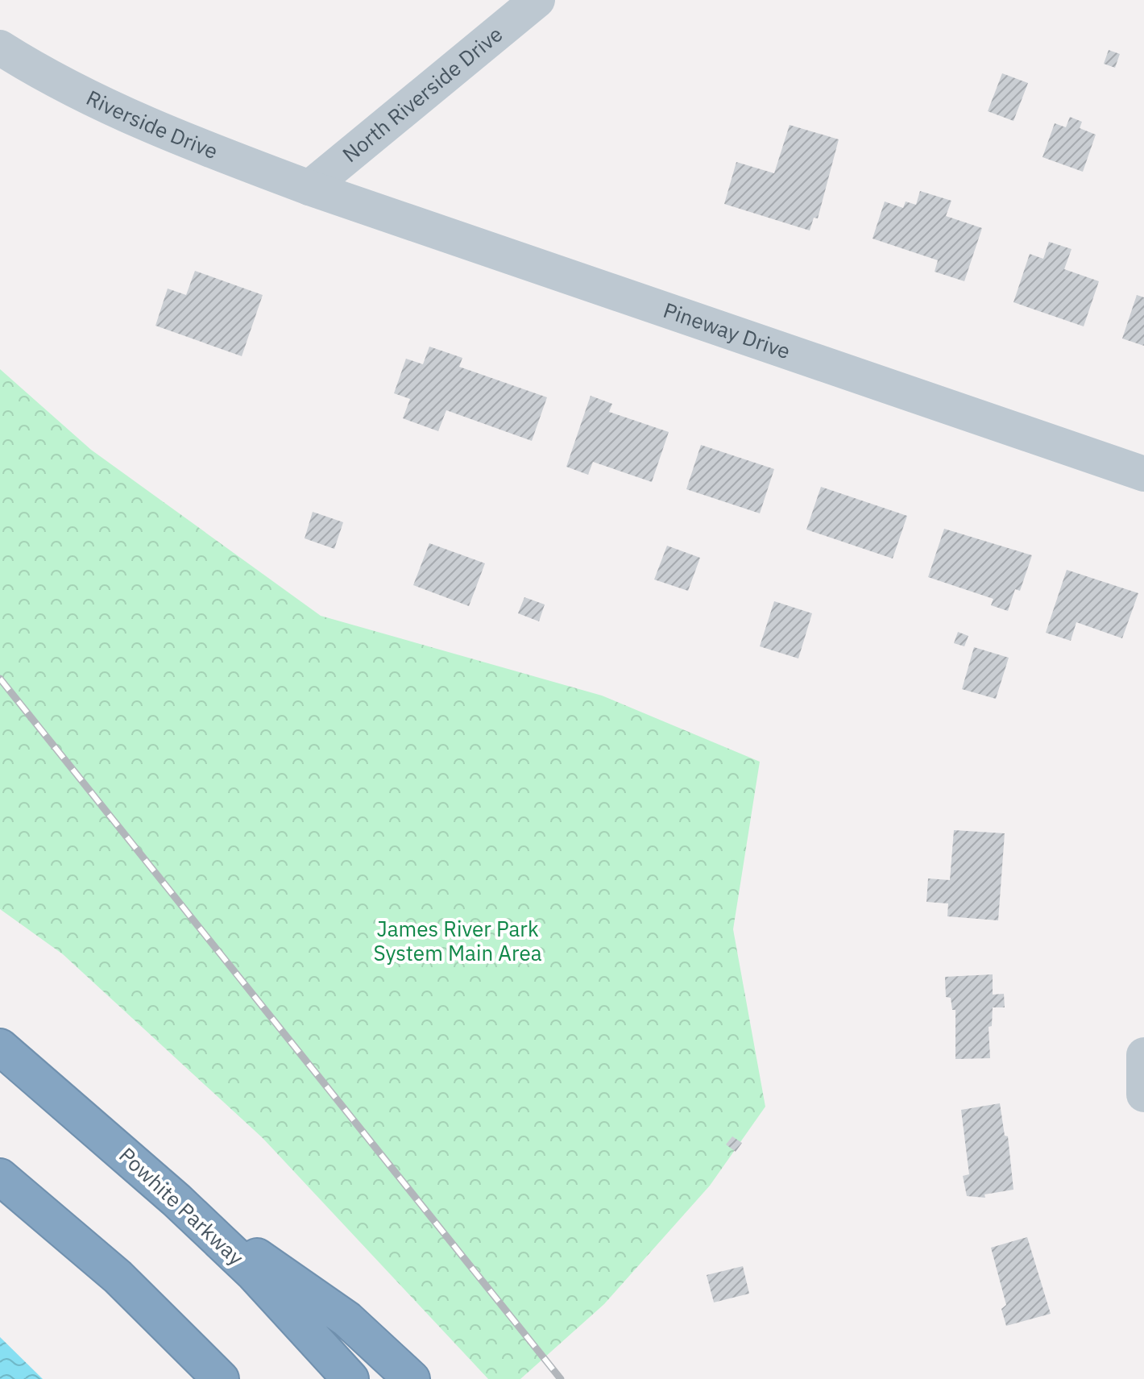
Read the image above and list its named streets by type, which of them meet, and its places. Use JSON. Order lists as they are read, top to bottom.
{
  "streets": {
    "highway": ["Powhite Parkway"],
    "street": ["North Riverside Drive", "Riverside Drive", "Pineway Drive"]
  },
  "crossings": [
    ["North Riverside Drive", "Riverside Drive"],
    ["North Riverside Drive", "Pineway Drive"],
    ["Riverside Drive", "Pineway Drive"]
  ],
  "parks": ["James River Park System Main Area"]
}
